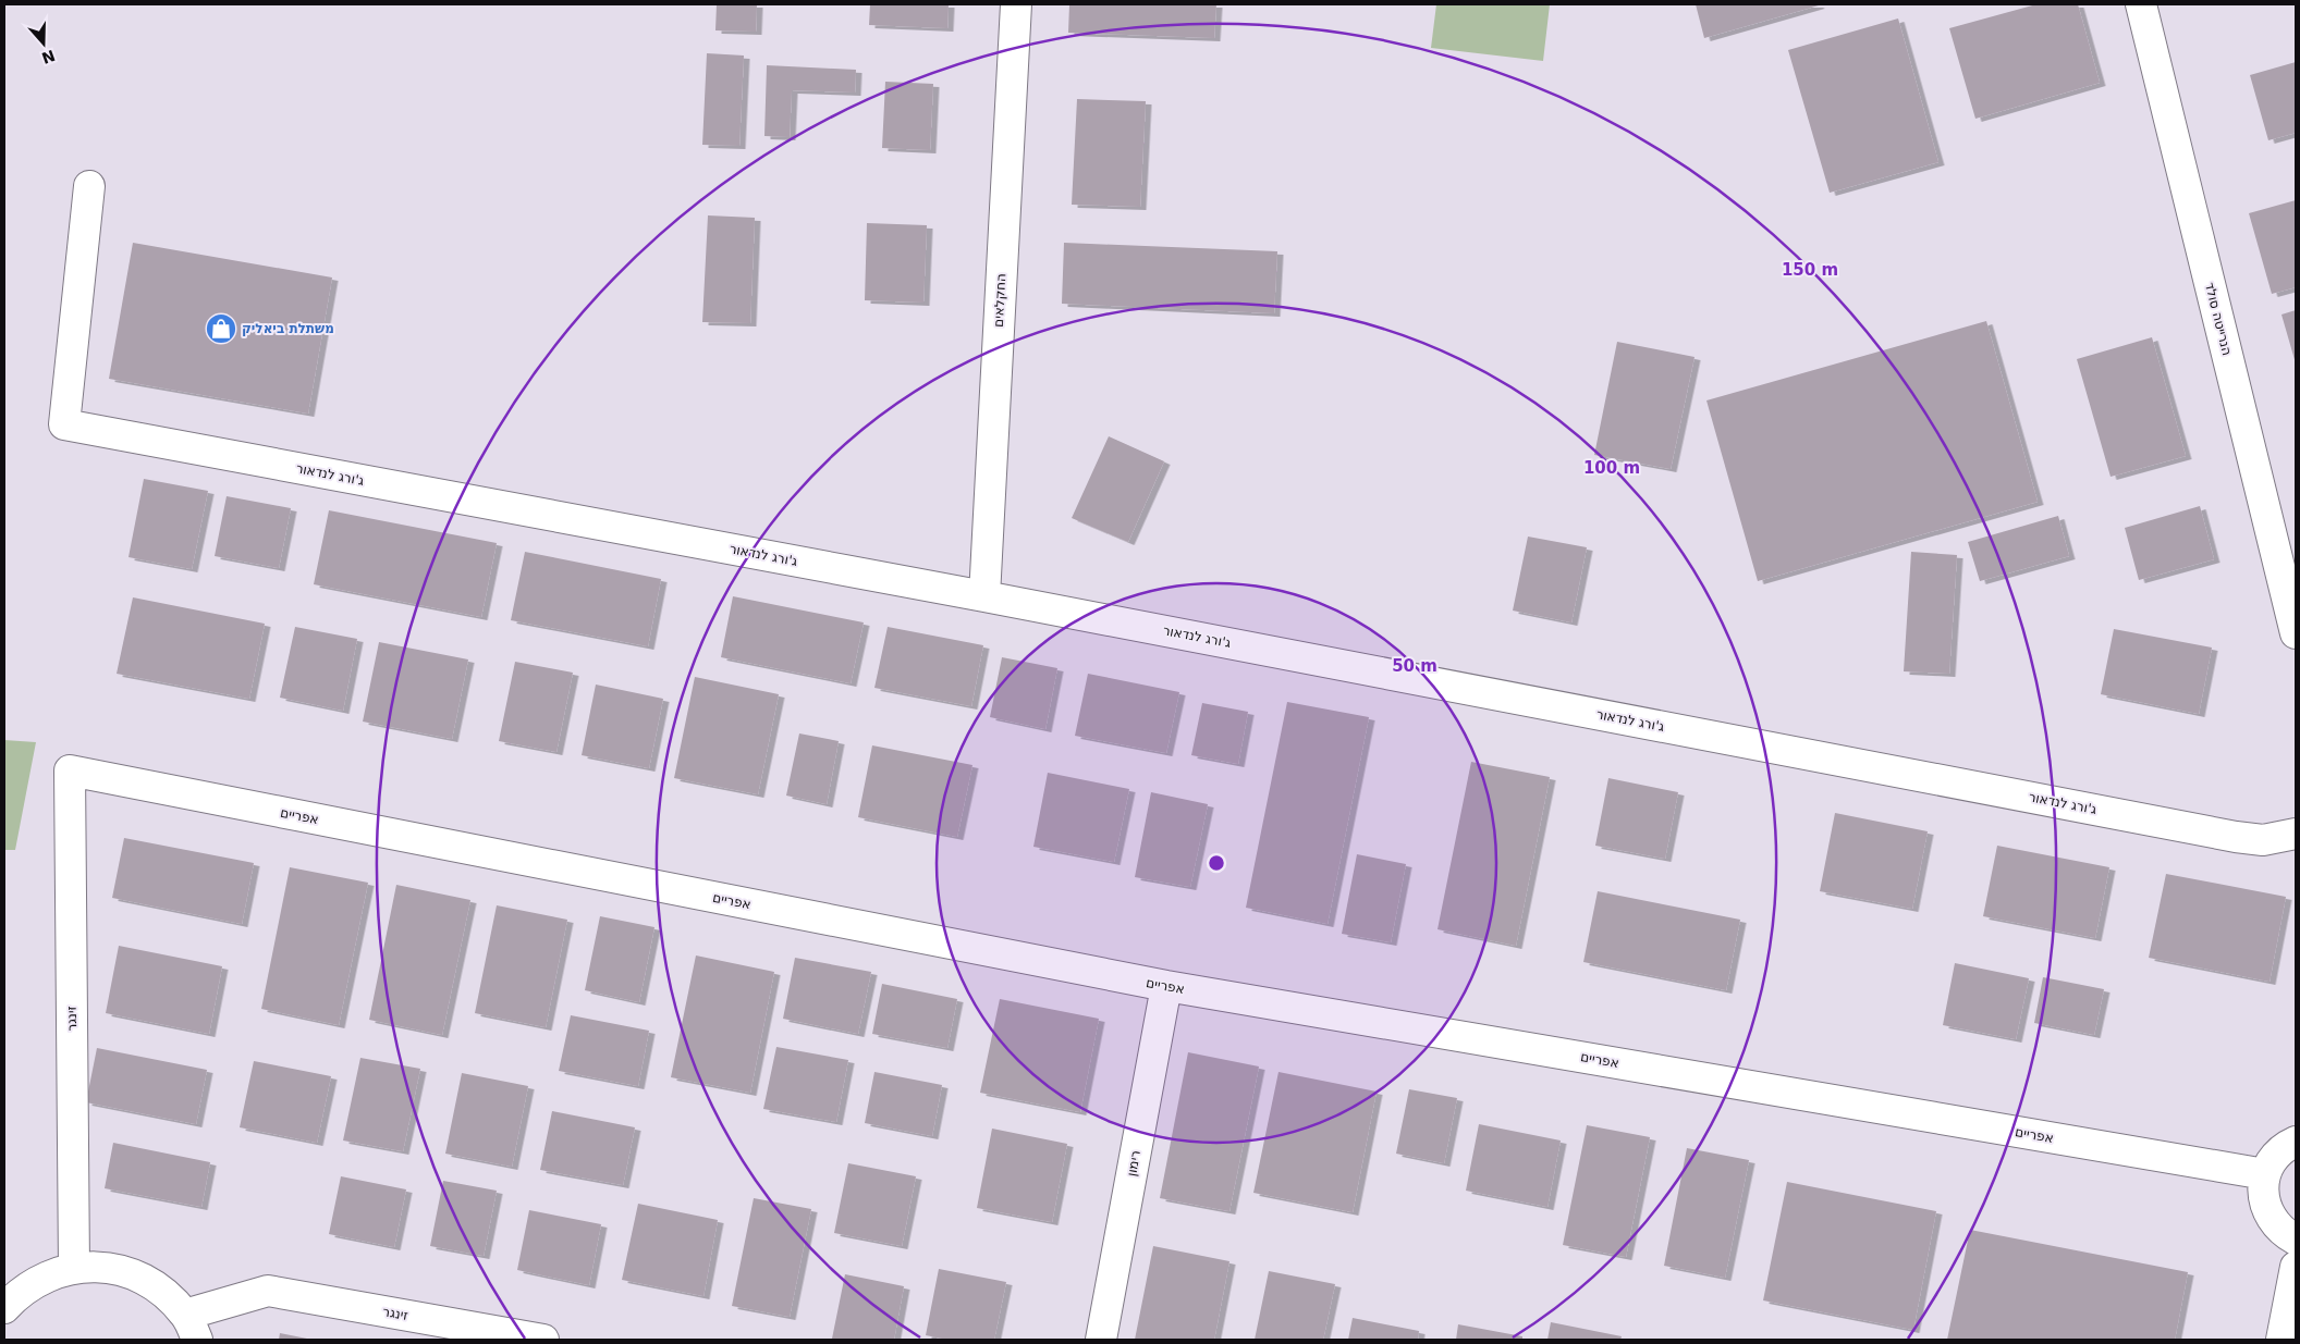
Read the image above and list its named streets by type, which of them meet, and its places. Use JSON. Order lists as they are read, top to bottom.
{
  "streets": {
    "street": [
      "החקלאים",
      "הנרייטה סולד",
      "ג'ורג לנדאור",
      "אפריים",
      "זינגר",
      "רימון"
    ]
  },
  "crossings": [
    ["החקלאים", "ג'ורג לנדאור"],
    ["אפריים", "זינגר"],
    ["אפריים", "רימון"]
  ],
  "places": {
    "shop": ["משתלת ביאליק"]
  },
  "north": "bottom",
  "rings": ["150 m", "100 m", "50 m"]
}
